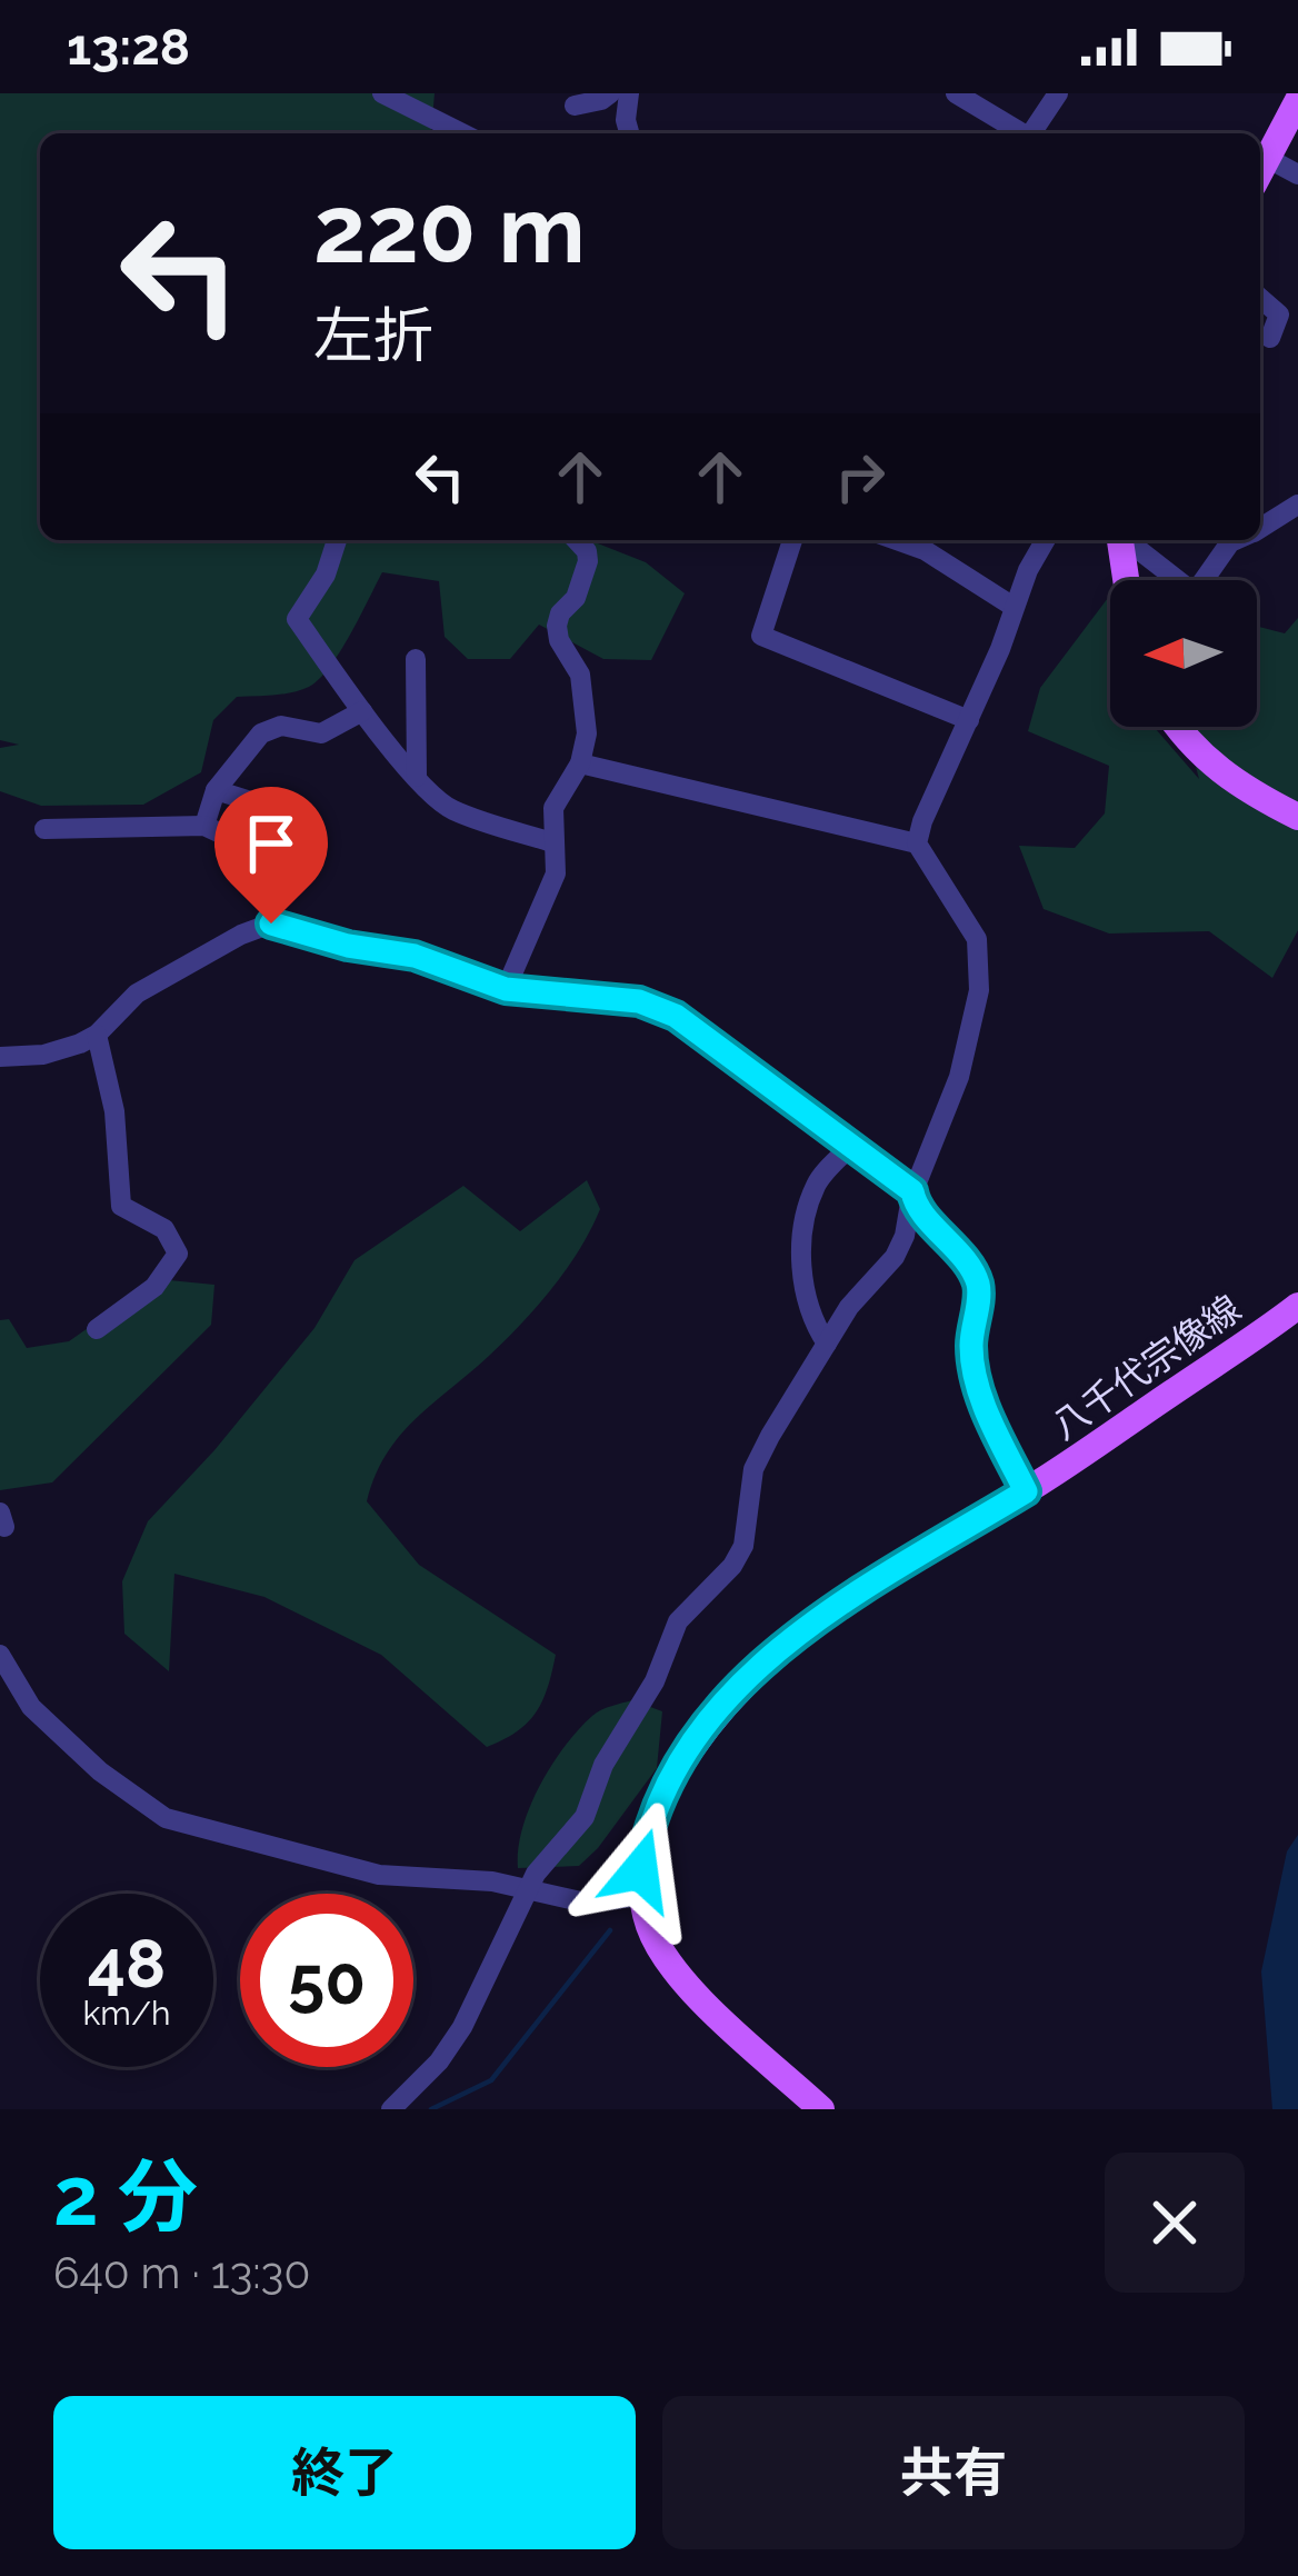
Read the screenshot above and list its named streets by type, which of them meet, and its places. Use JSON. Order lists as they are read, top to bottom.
{
  "streets": {
    "main road": ["八千代宗像線"]
  },
  "north": "left",
  "page": {
    "status": "13:28",
    "turn": ["220 m", "左折"],
    "speed": "48 km/h",
    "limit": "50",
    "heading": ["2 分", "640 m · 13:30"],
    "buttons": ["終了", "共有"]
  }
}
